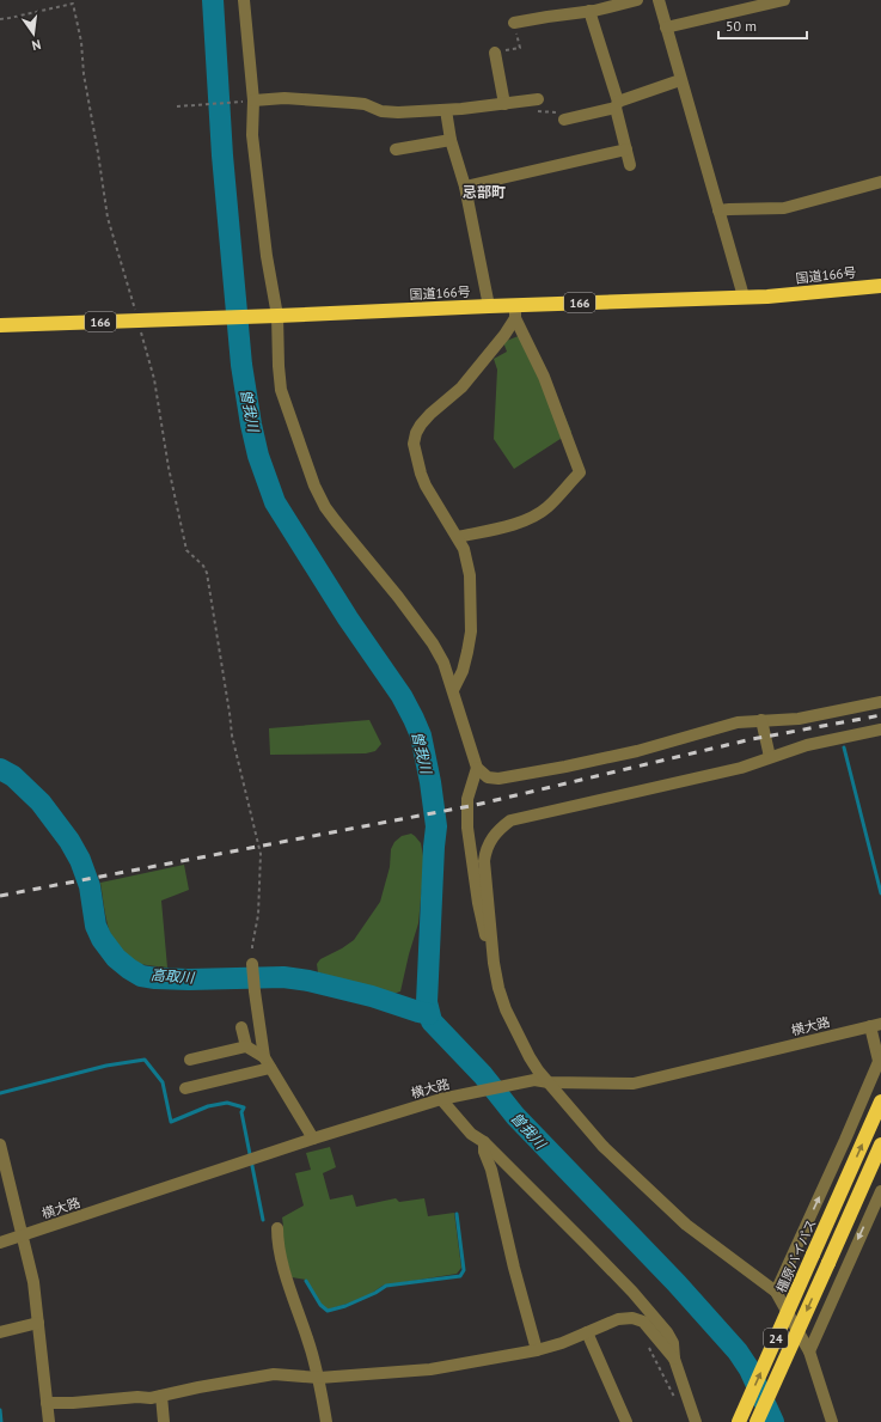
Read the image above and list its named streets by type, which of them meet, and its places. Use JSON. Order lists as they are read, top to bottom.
{
  "streets": {
    "highway": [
      "国道166号",
      "166",
      "橿原バイパス",
      "24"
    ],
    "street": ["横大路"]
  },
  "districts": ["忌部町"],
  "water": ["曽我川", "高取川"],
  "scale_bar": "50 m",
  "north": "bottom"
}
